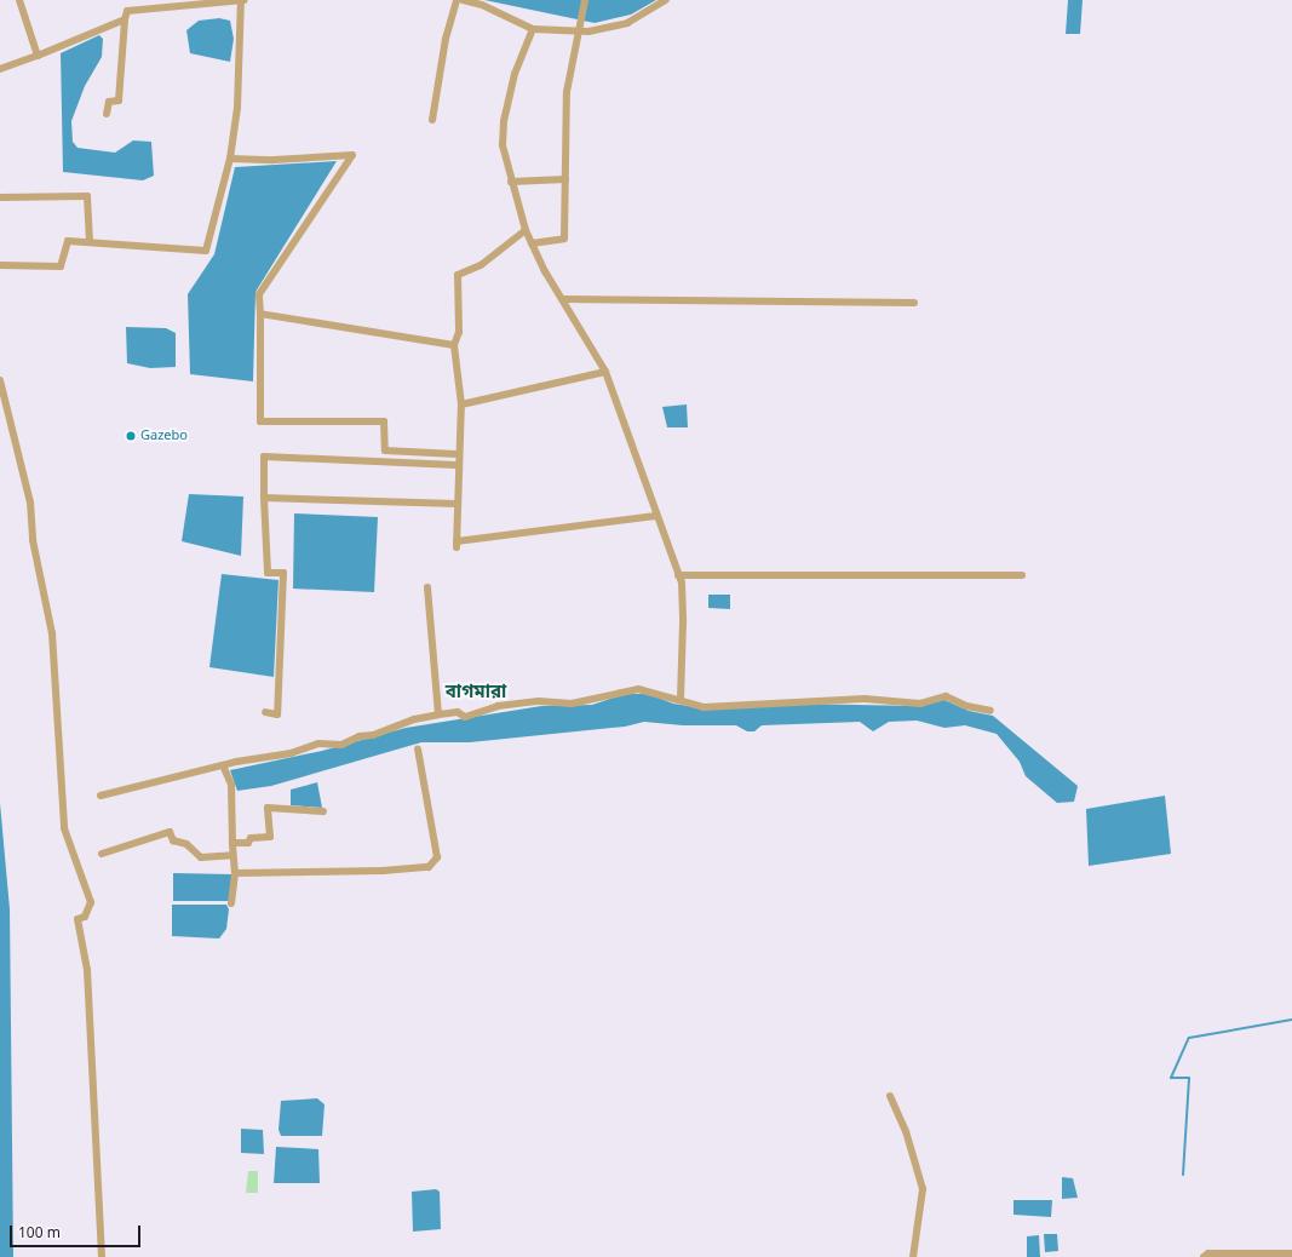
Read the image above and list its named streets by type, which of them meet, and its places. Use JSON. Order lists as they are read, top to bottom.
{
  "districts": ["বাগমারা"],
  "places": ["Gazebo"],
  "scale_bar": "100 m"
}
